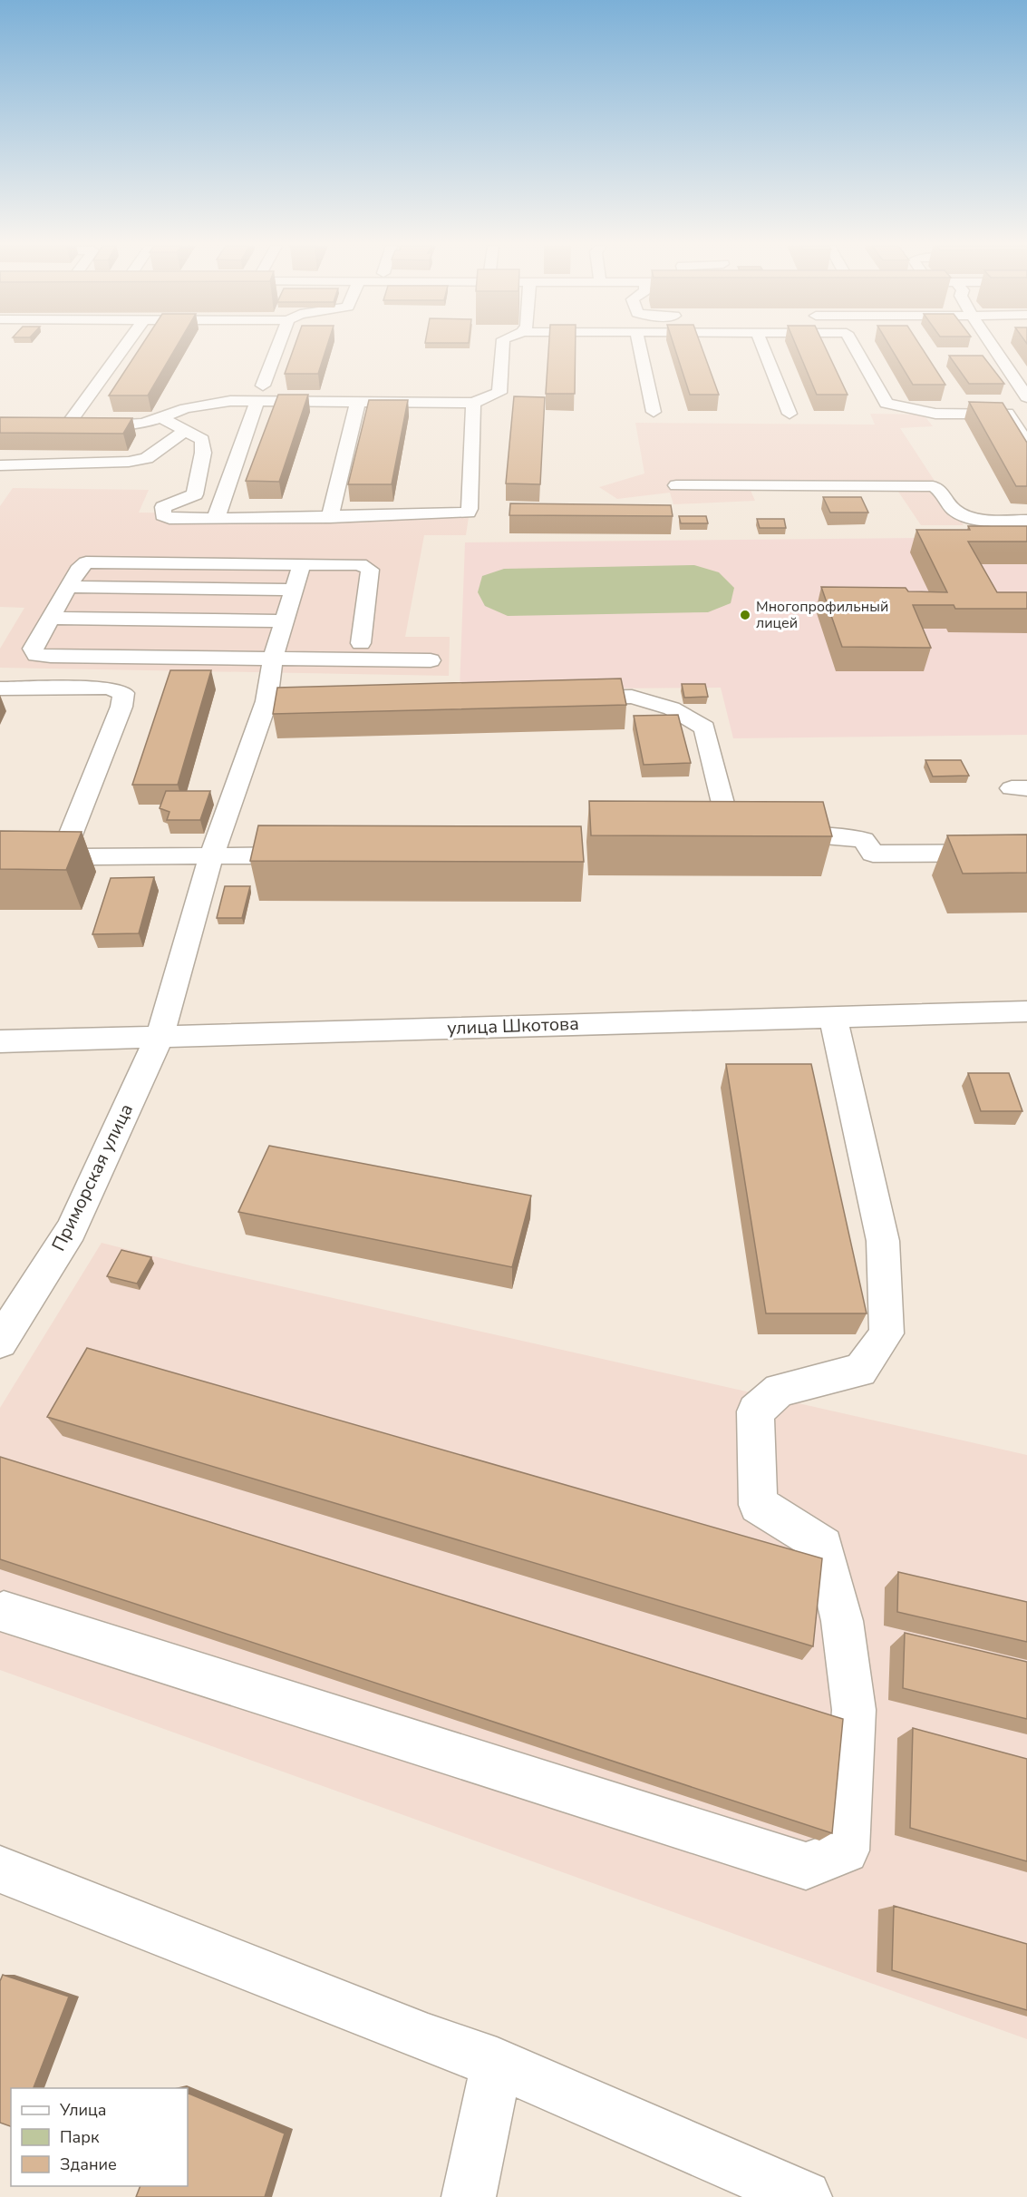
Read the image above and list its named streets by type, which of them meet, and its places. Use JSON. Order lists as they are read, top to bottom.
{
  "streets": {
    "street": ["улица Шкотова", "Приморская улица"]
  },
  "crossings": [
    ["улица Шкотова", "Приморская улица"]
  ],
  "places": ["Многопрофильный лицей"],
  "legend": ["Улица", "Парк", "Здание"]
}
